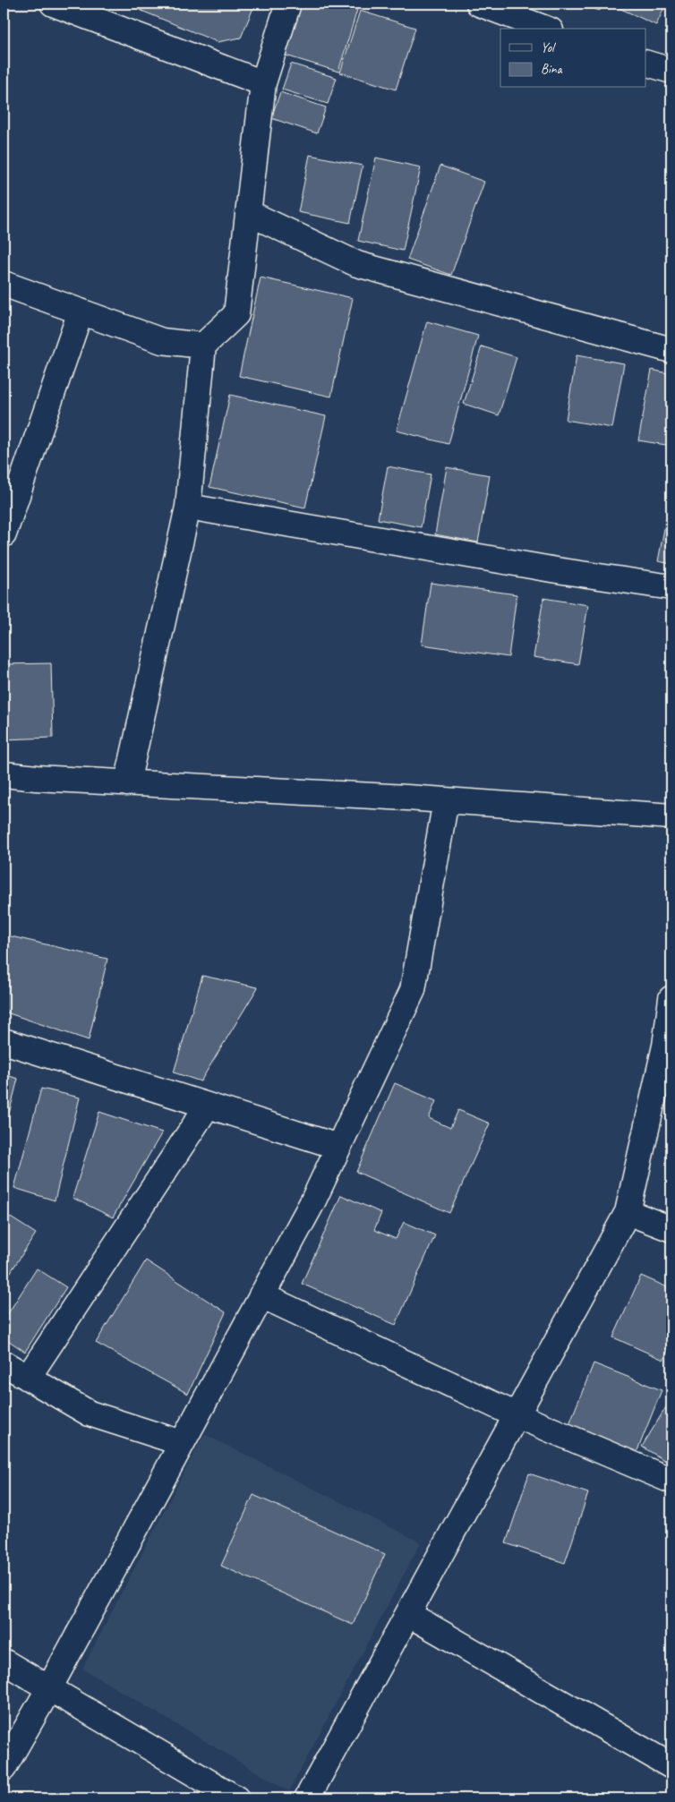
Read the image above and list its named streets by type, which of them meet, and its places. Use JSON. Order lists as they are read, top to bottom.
{
  "legend": ["Yol", "Bina"]
}
